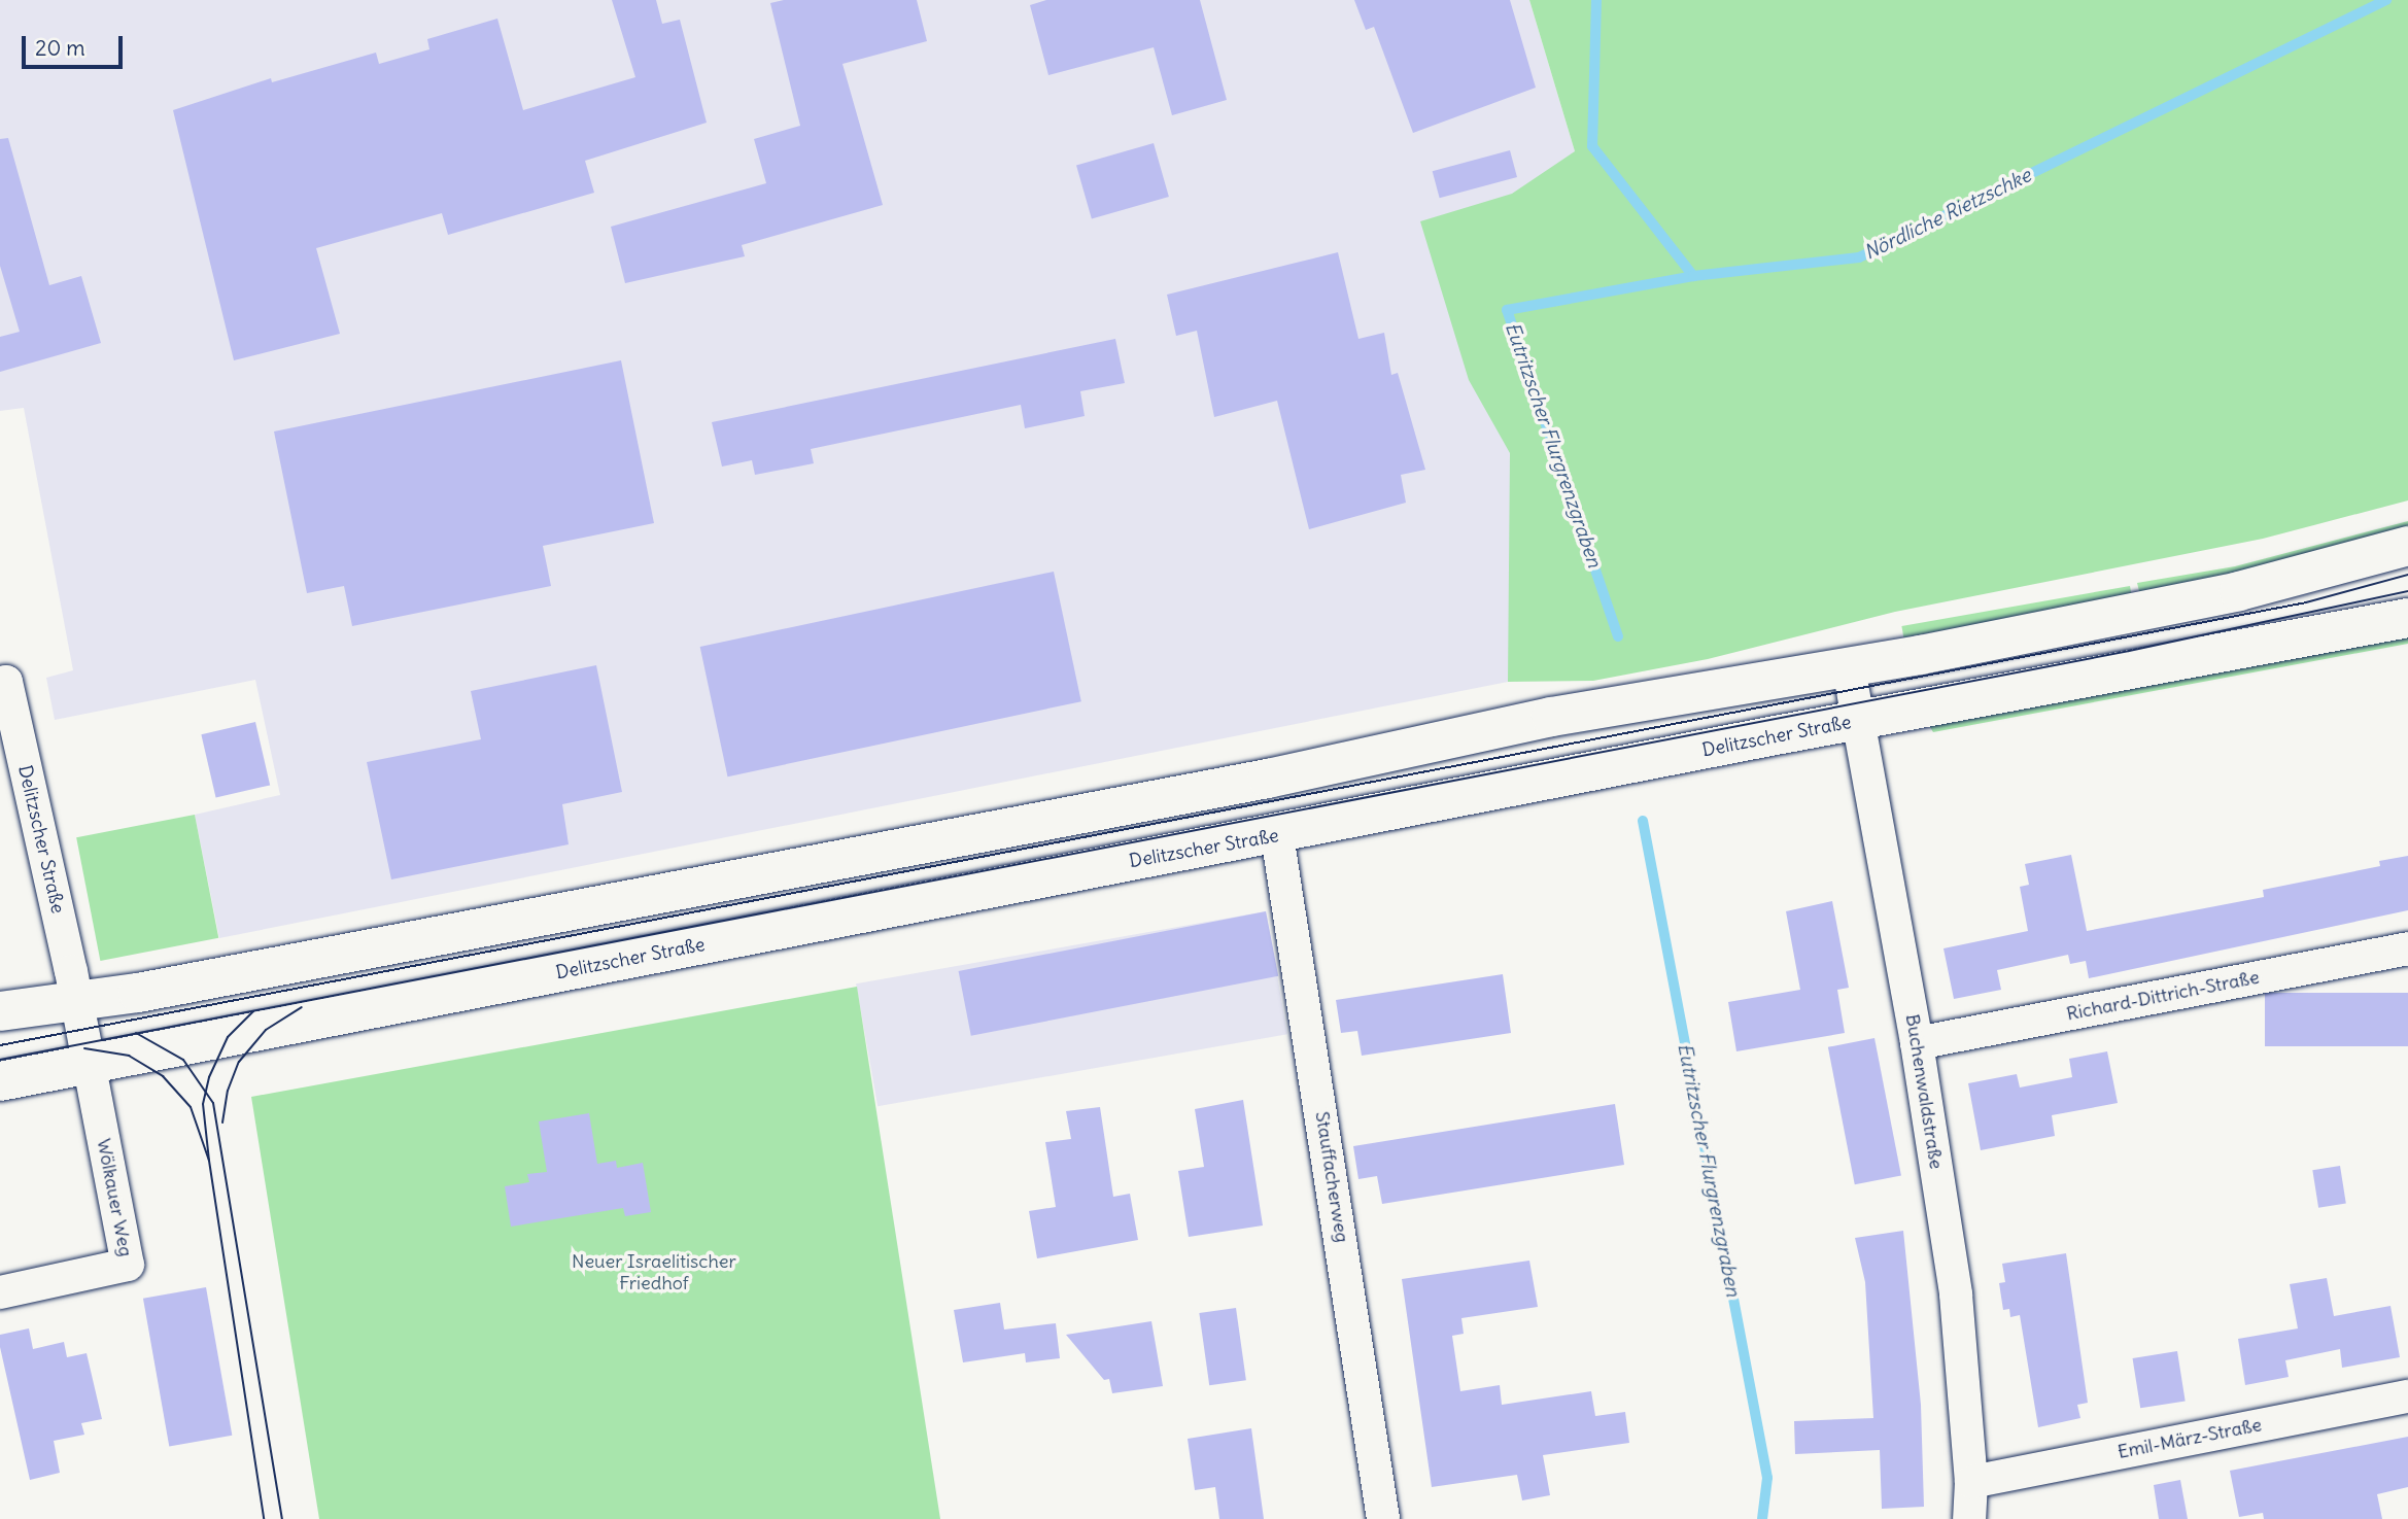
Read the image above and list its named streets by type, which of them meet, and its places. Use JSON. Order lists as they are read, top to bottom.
{
  "streets": {
    "main road": ["Delitzscher Straße"],
    "street": [
      "Richard-Dittrich-Straße",
      "Buchenwaldstraße",
      "Stauffacherweg",
      "Wölkauer Weg",
      "Emil-März-Straße"
    ]
  },
  "crossings": [
    ["Delitzscher Straße", "Buchenwaldstraße"],
    ["Delitzscher Straße", "Stauffacherweg"],
    ["Delitzscher Straße", "Wölkauer Weg"],
    ["Richard-Dittrich-Straße", "Buchenwaldstraße"],
    ["Buchenwaldstraße", "Emil-März-Straße"]
  ],
  "water": ["Nördliche Rietzschke", "Eutritzscher Flurgrenzgraben"],
  "parks": ["Neuer Israelitischer Friedhof"],
  "scale_bar": "20 m"
}
